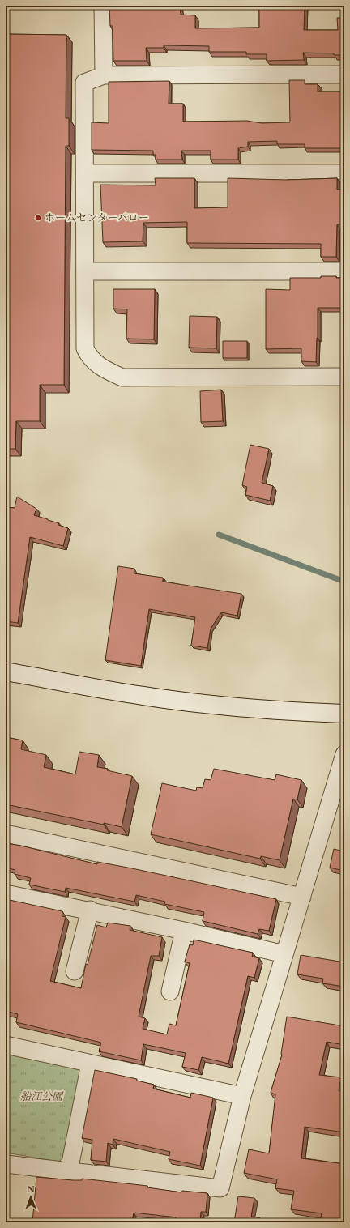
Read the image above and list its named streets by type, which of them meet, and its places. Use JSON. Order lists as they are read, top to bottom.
{
  "parks": ["船江公園"],
  "places": ["ホームセンターバロー"],
  "north": "top"
}
